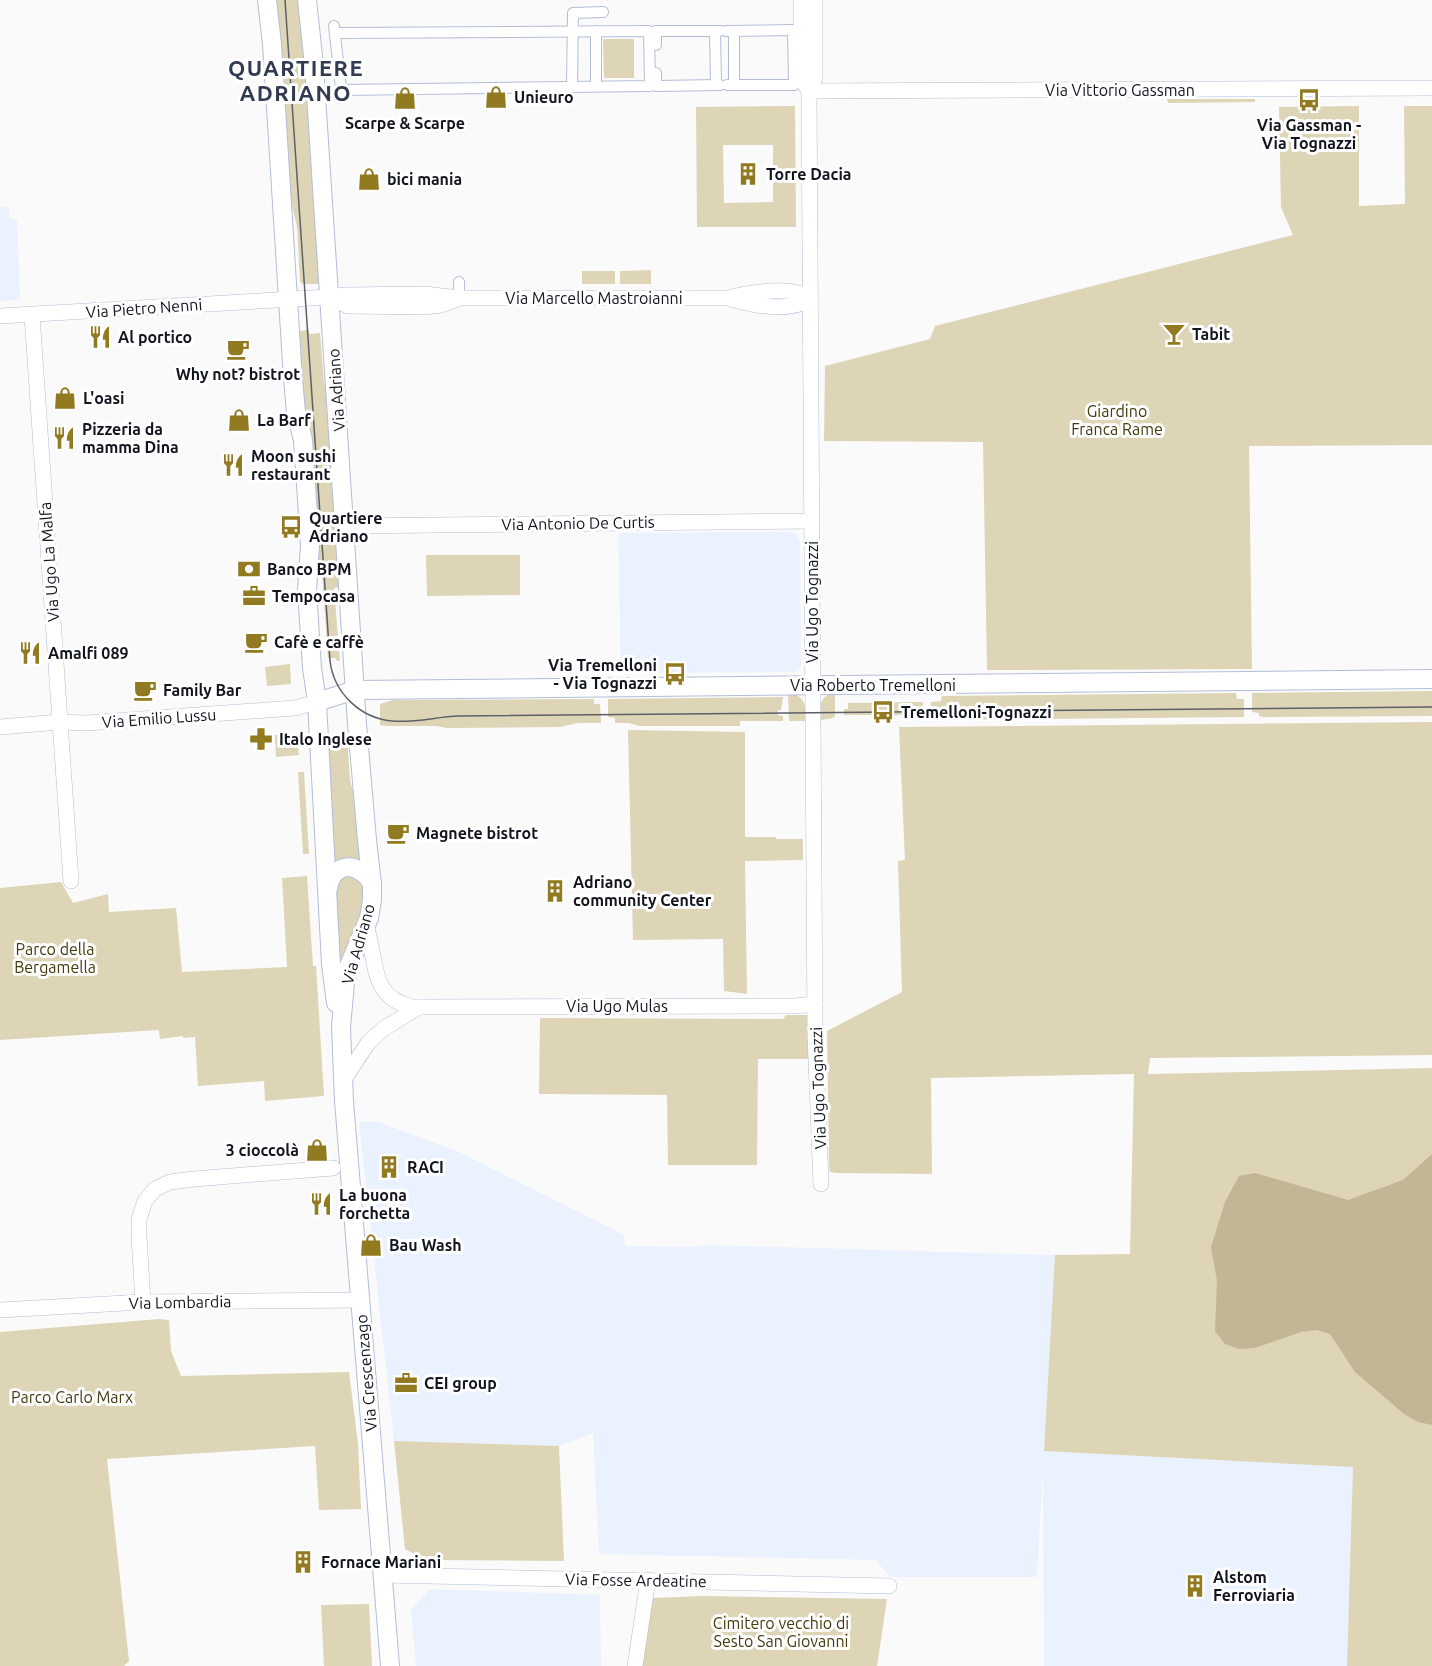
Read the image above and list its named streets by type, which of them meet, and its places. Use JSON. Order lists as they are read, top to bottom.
{
  "streets": {
    "street": [
      "Via Vittorio Gassman",
      "Via Marcello Mastroianni",
      "Via Pietro Nenni",
      "Via Adriano",
      "Via Antonio De Curtis",
      "Via Ugo La Malfa",
      "Via Ugo Tognazzi",
      "Via Roberto Tremelloni",
      "Via Emilio Lussu",
      "Via Ugo Mulas",
      "Via Lombardia",
      "Via Crescenzago",
      "Via Fosse Ardeatine"
    ]
  },
  "crossings": [
    ["Via Vittorio Gassman", "Via Ugo Tognazzi"],
    ["Via Marcello Mastroianni", "Via Pietro Nenni"],
    ["Via Marcello Mastroianni", "Via Adriano"],
    ["Via Marcello Mastroianni", "Via Ugo Tognazzi"],
    ["Via Pietro Nenni", "Via Adriano"],
    ["Via Pietro Nenni", "Via Ugo La Malfa"],
    ["Via Adriano", "Via Antonio De Curtis"],
    ["Via Adriano", "Via Roberto Tremelloni"],
    ["Via Adriano", "Via Emilio Lussu"],
    ["Via Adriano", "Via Ugo Mulas"],
    ["Via Adriano", "Via Crescenzago"],
    ["Via Antonio De Curtis", "Via Ugo Tognazzi"],
    ["Via Ugo La Malfa", "Via Emilio Lussu"],
    ["Via Ugo Tognazzi", "Via Roberto Tremelloni"],
    ["Via Ugo Tognazzi", "Via Ugo Mulas"],
    ["Via Roberto Tremelloni", "Via Emilio Lussu"],
    ["Via Lombardia", "Via Crescenzago"],
    ["Via Crescenzago", "Via Fosse Ardeatine"]
  ],
  "districts": ["QUARTIERE ADRIANO"],
  "parks": [
    "Giardino Franca Rame",
    "Parco della Bergamella",
    "Parco Carlo Marx",
    "Cimitero vecchio di Sesto San Giovanni"
  ],
  "places": {
    "shop": [
      "Unieuro",
      "Scarpe & Scarpe",
      "bici mania",
      "L'oasi",
      "La Barf",
      "3 cioccolà",
      "Bau Wash"
    ],
    "bus stop": [
      "Via Gassman - Via Tognazzi",
      "Quartiere Adriano",
      "Via Tremelloni - Via Tognazzi",
      "Tremelloni-Tognazzi"
    ],
    "building": [
      "Torre Dacia",
      "Adriano community Center",
      "RACI",
      "Fornace Mariani",
      "Alstom Ferroviaria"
    ],
    "bar": ["Tabit"],
    "restaurant": [
      "Al portico",
      "Pizzeria da mamma Dina",
      "Moon sushi restaurant",
      "Amalfi 089",
      "La buona forchetta"
    ],
    "cafe": [
      "Why not? bistrot",
      "Cafè e caffè",
      "Family Bar",
      "Magnete bistrot"
    ],
    "bank": ["Banco BPM"],
    "office": ["Tempocasa", "CEI group"],
    "pharmacy": ["Italo Inglese"]
  }
}
